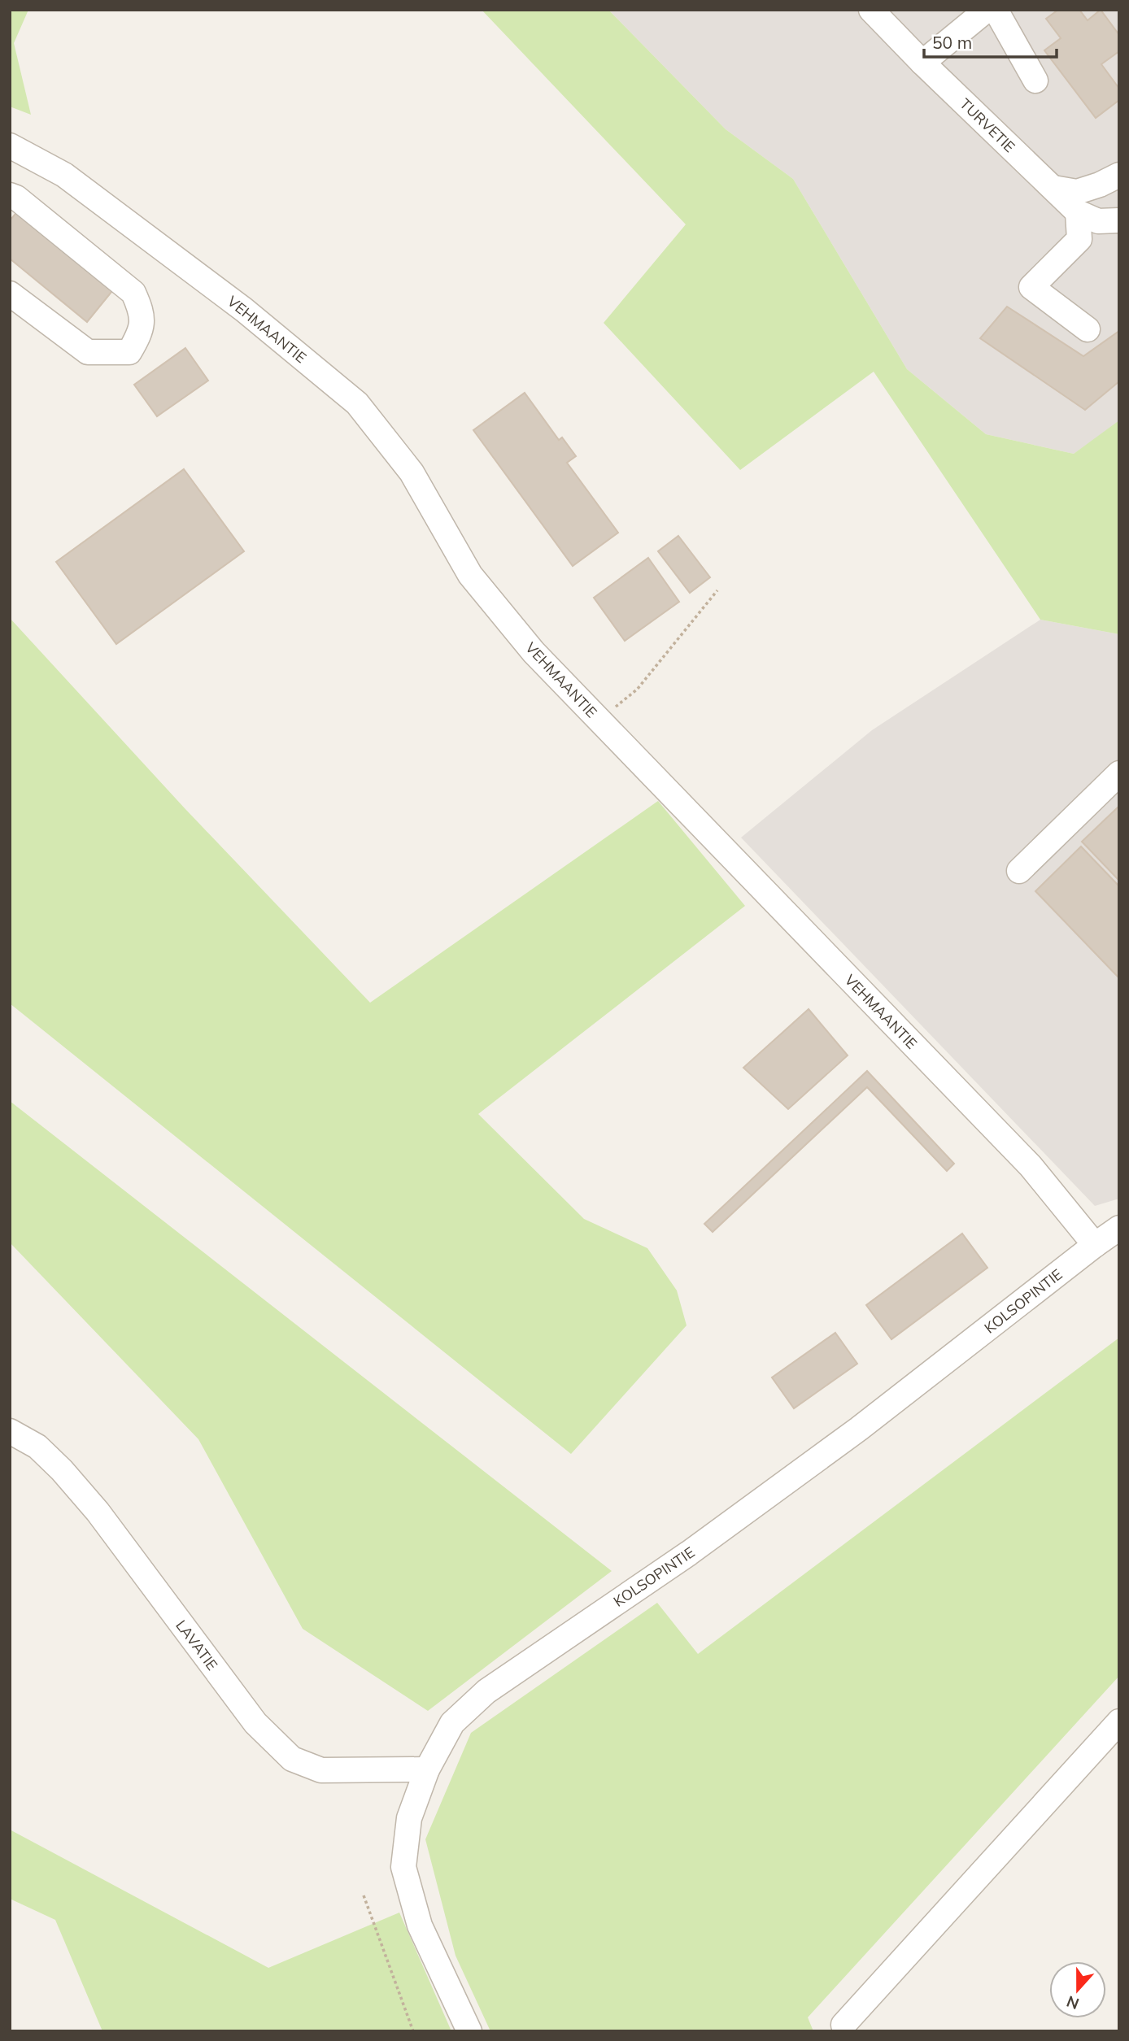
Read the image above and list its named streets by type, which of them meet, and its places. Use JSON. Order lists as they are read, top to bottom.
{
  "streets": {
    "street": [
      "TURVETIE",
      "VEHMAANTIE",
      "KOLSOPINTIE",
      "LAVATIE"
    ]
  },
  "crossings": [
    ["VEHMAANTIE", "KOLSOPINTIE"],
    ["KOLSOPINTIE", "LAVATIE"]
  ],
  "scale_bar": "50 m",
  "north": "bottom"
}
